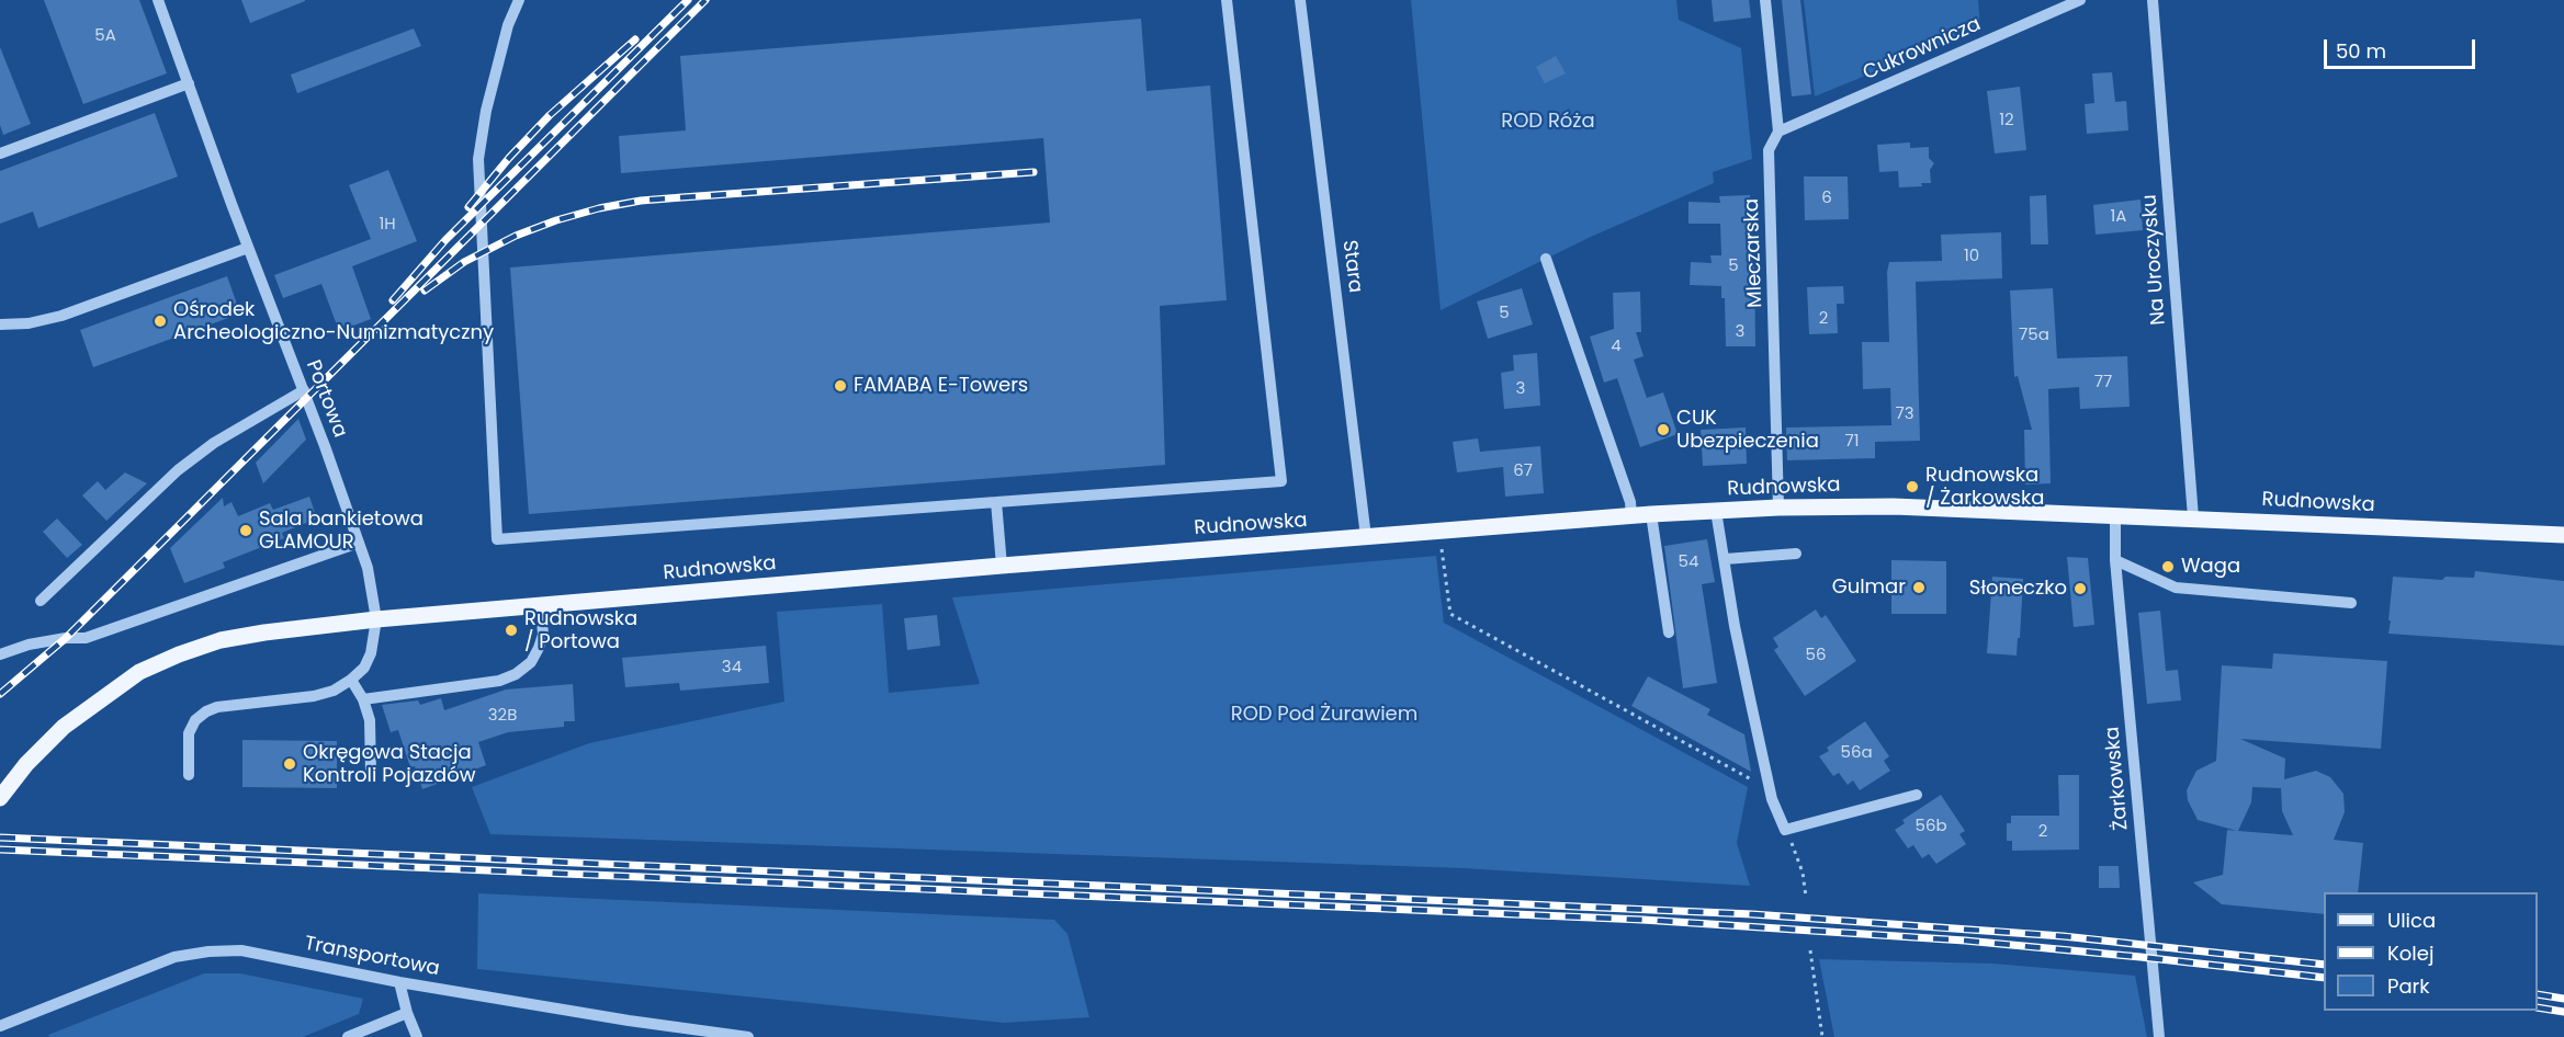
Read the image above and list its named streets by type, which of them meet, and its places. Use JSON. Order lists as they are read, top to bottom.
{
  "streets": {
    "main road": ["Rudnowska"],
    "street": [
      "Cukrownicza",
      "Mleczarska",
      "Na Uroczysku",
      "Stara",
      "Portowa",
      "Żarkowska",
      "Transportowa"
    ]
  },
  "crossings": [
    ["Cukrownicza", "Mleczarska"],
    ["Mleczarska", "Rudnowska"],
    ["Na Uroczysku", "Rudnowska"],
    ["Stara", "Rudnowska"],
    ["Portowa", "Rudnowska"],
    ["Rudnowska", "Żarkowska"]
  ],
  "parks": ["ROD Róża", "ROD Pod Żurawiem"],
  "places": [
    "Ośrodek Archeologiczno-Numizmatyczny",
    "FAMABA E-Towers",
    "CUK Ubezpieczenia",
    "Rudnowska / Żarkowska",
    "Sala bankietowa GLAMOUR",
    "Waga",
    "Gulmar",
    "Słoneczko",
    "Rudnowska / Portowa",
    "Okręgowa Stacja Kontroli Pojazdów"
  ],
  "house_numbers": [
    "5A",
    "12",
    "6",
    "1A",
    "1H",
    "10",
    "5",
    "5",
    "2",
    "3",
    "75a",
    "4",
    "77",
    "3",
    "73",
    "71",
    "67",
    "54",
    "56",
    "34",
    "32B",
    "56a",
    "56b",
    "2"
  ],
  "legend": ["Ulica", "Kolej", "Park"],
  "scale_bar": "50 m"
}
